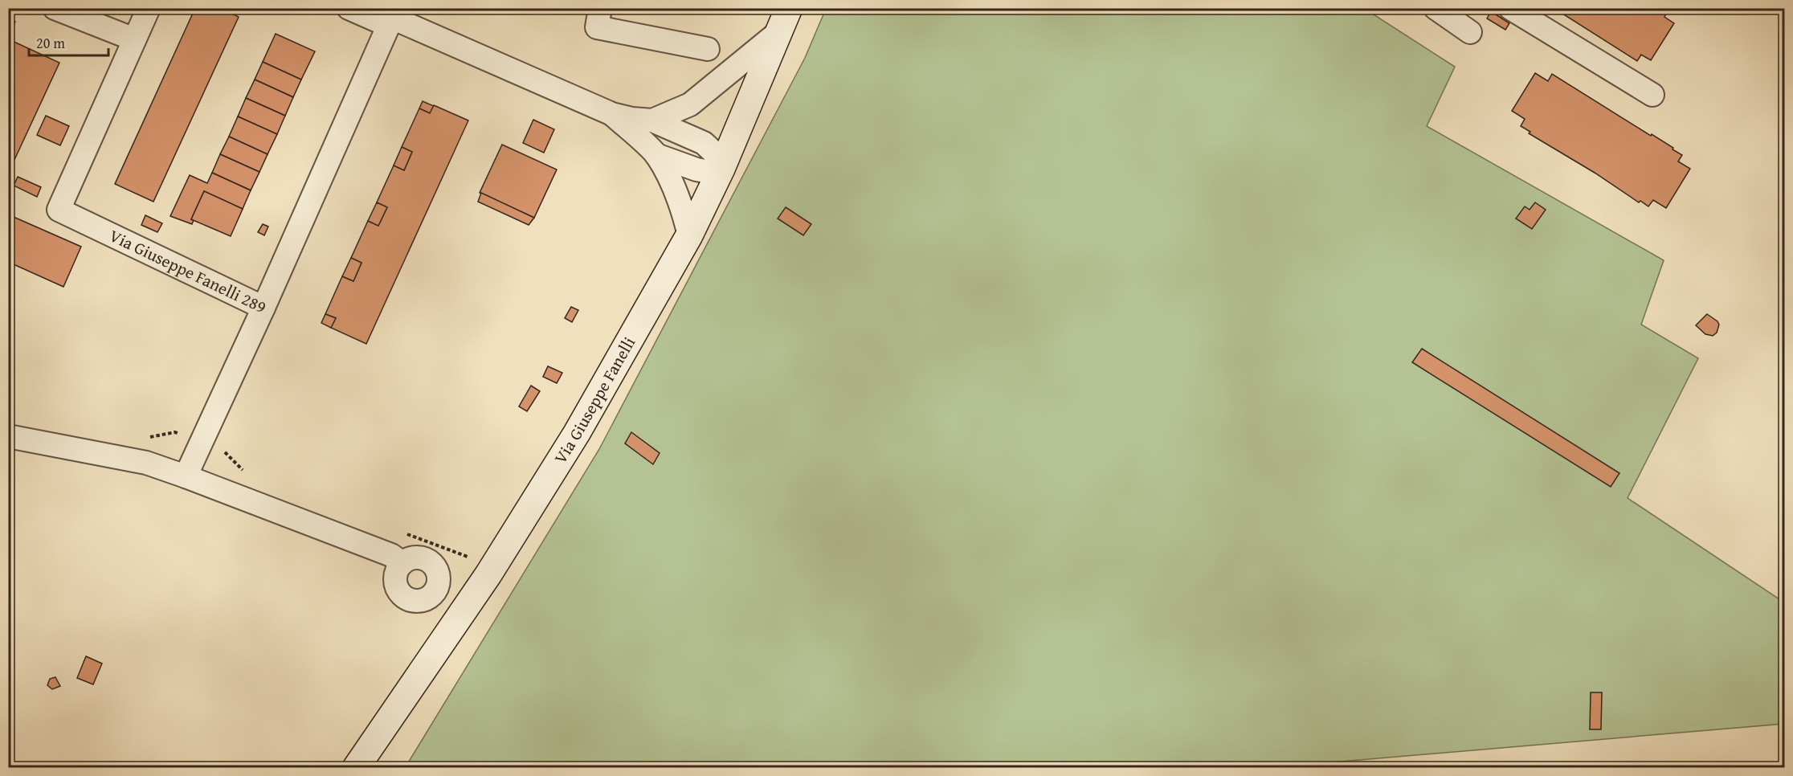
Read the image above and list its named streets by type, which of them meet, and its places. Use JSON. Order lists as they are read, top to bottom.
{
  "streets": {
    "main road": ["Via Giuseppe Fanelli"],
    "street": ["Via Giuseppe Fanelli 289"]
  },
  "scale_bar": "20 m"
}
